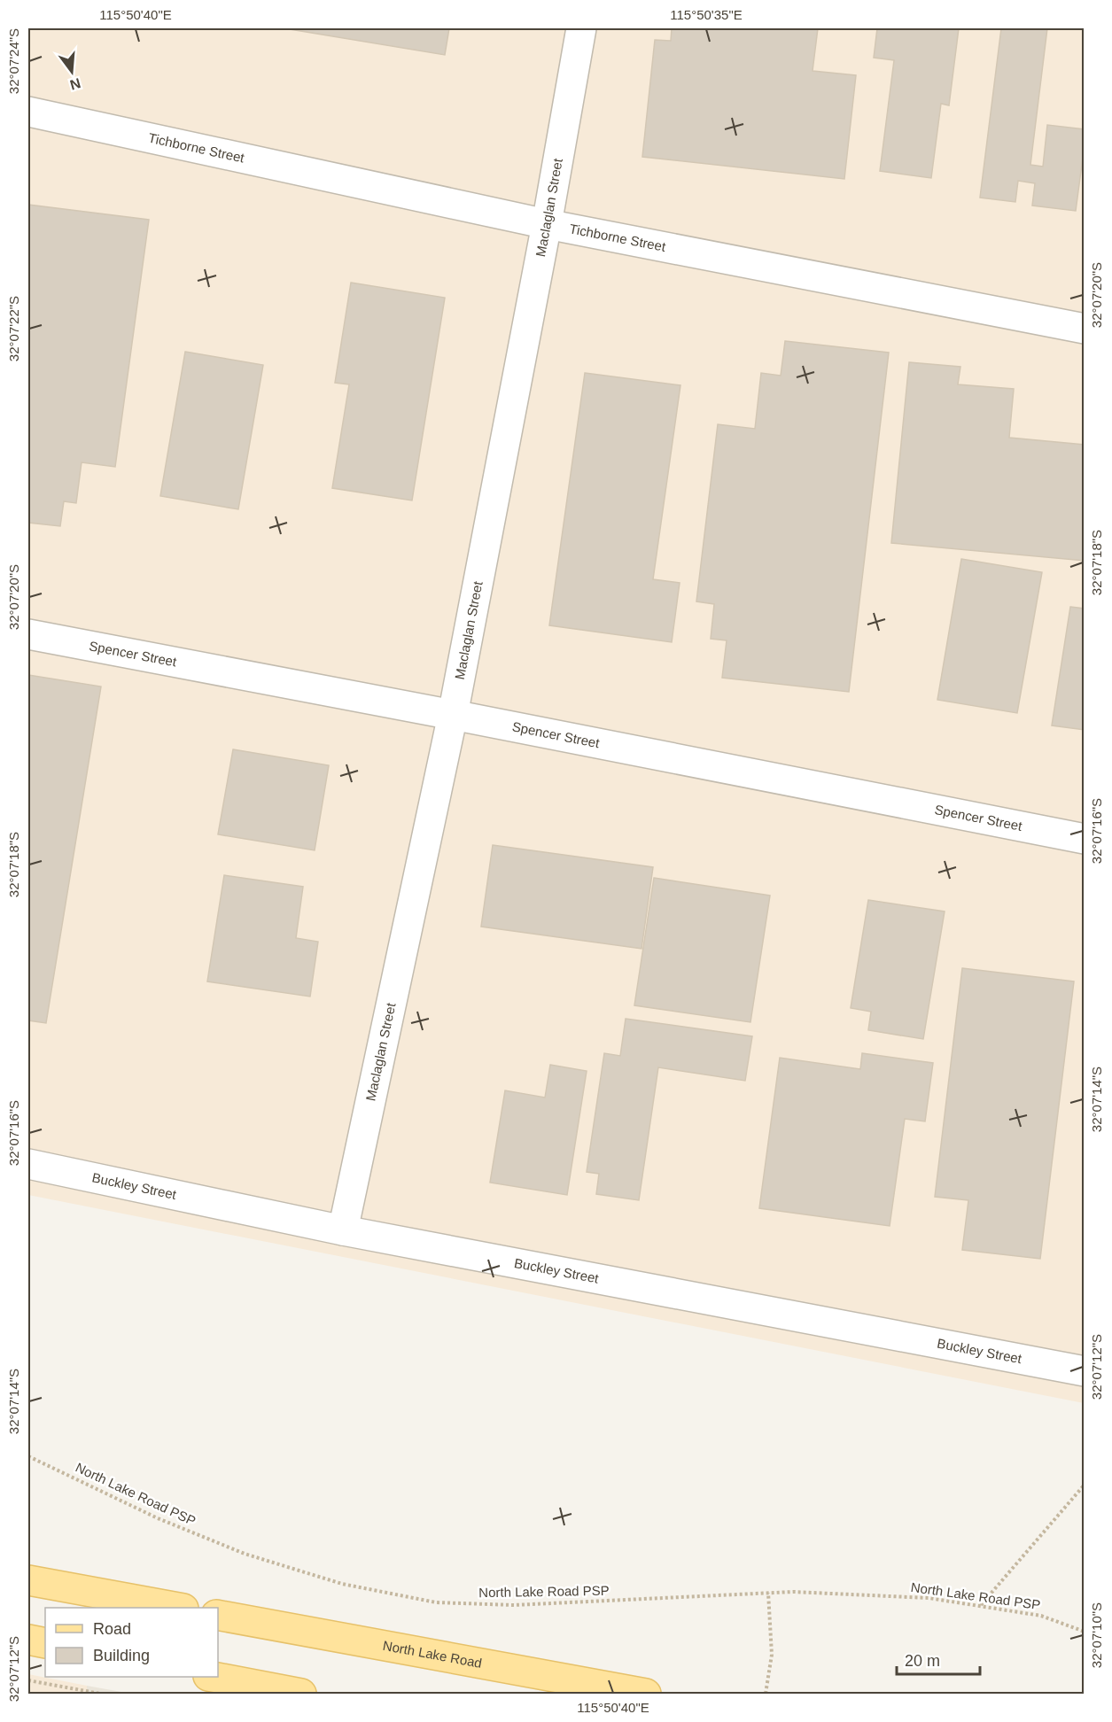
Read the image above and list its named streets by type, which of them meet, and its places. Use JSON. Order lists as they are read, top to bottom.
{
  "streets": {
    "main road": ["North Lake Road"],
    "street": [
      "Tichborne Street",
      "Maclaglan Street",
      "Spencer Street",
      "Buckley Street"
    ],
    "path": ["North Lake Road PSP"]
  },
  "crossings": [
    ["Tichborne Street", "Maclaglan Street"],
    ["Maclaglan Street", "Spencer Street"],
    ["Maclaglan Street", "Buckley Street"]
  ],
  "legend": ["Road", "Building"],
  "scale_bar": "20 m",
  "north": "bottom",
  "coordinates": [
    "115°50'40\"E",
    "115°50'35\"E",
    "32°07'24\"S",
    "32°07'20\"S",
    "32°07'22\"S",
    "32°07'18\"S",
    "32°07'16\"S",
    "32°07'14\"S",
    "32°07'12\"S",
    "32°07'10\"S"
  ]
}
